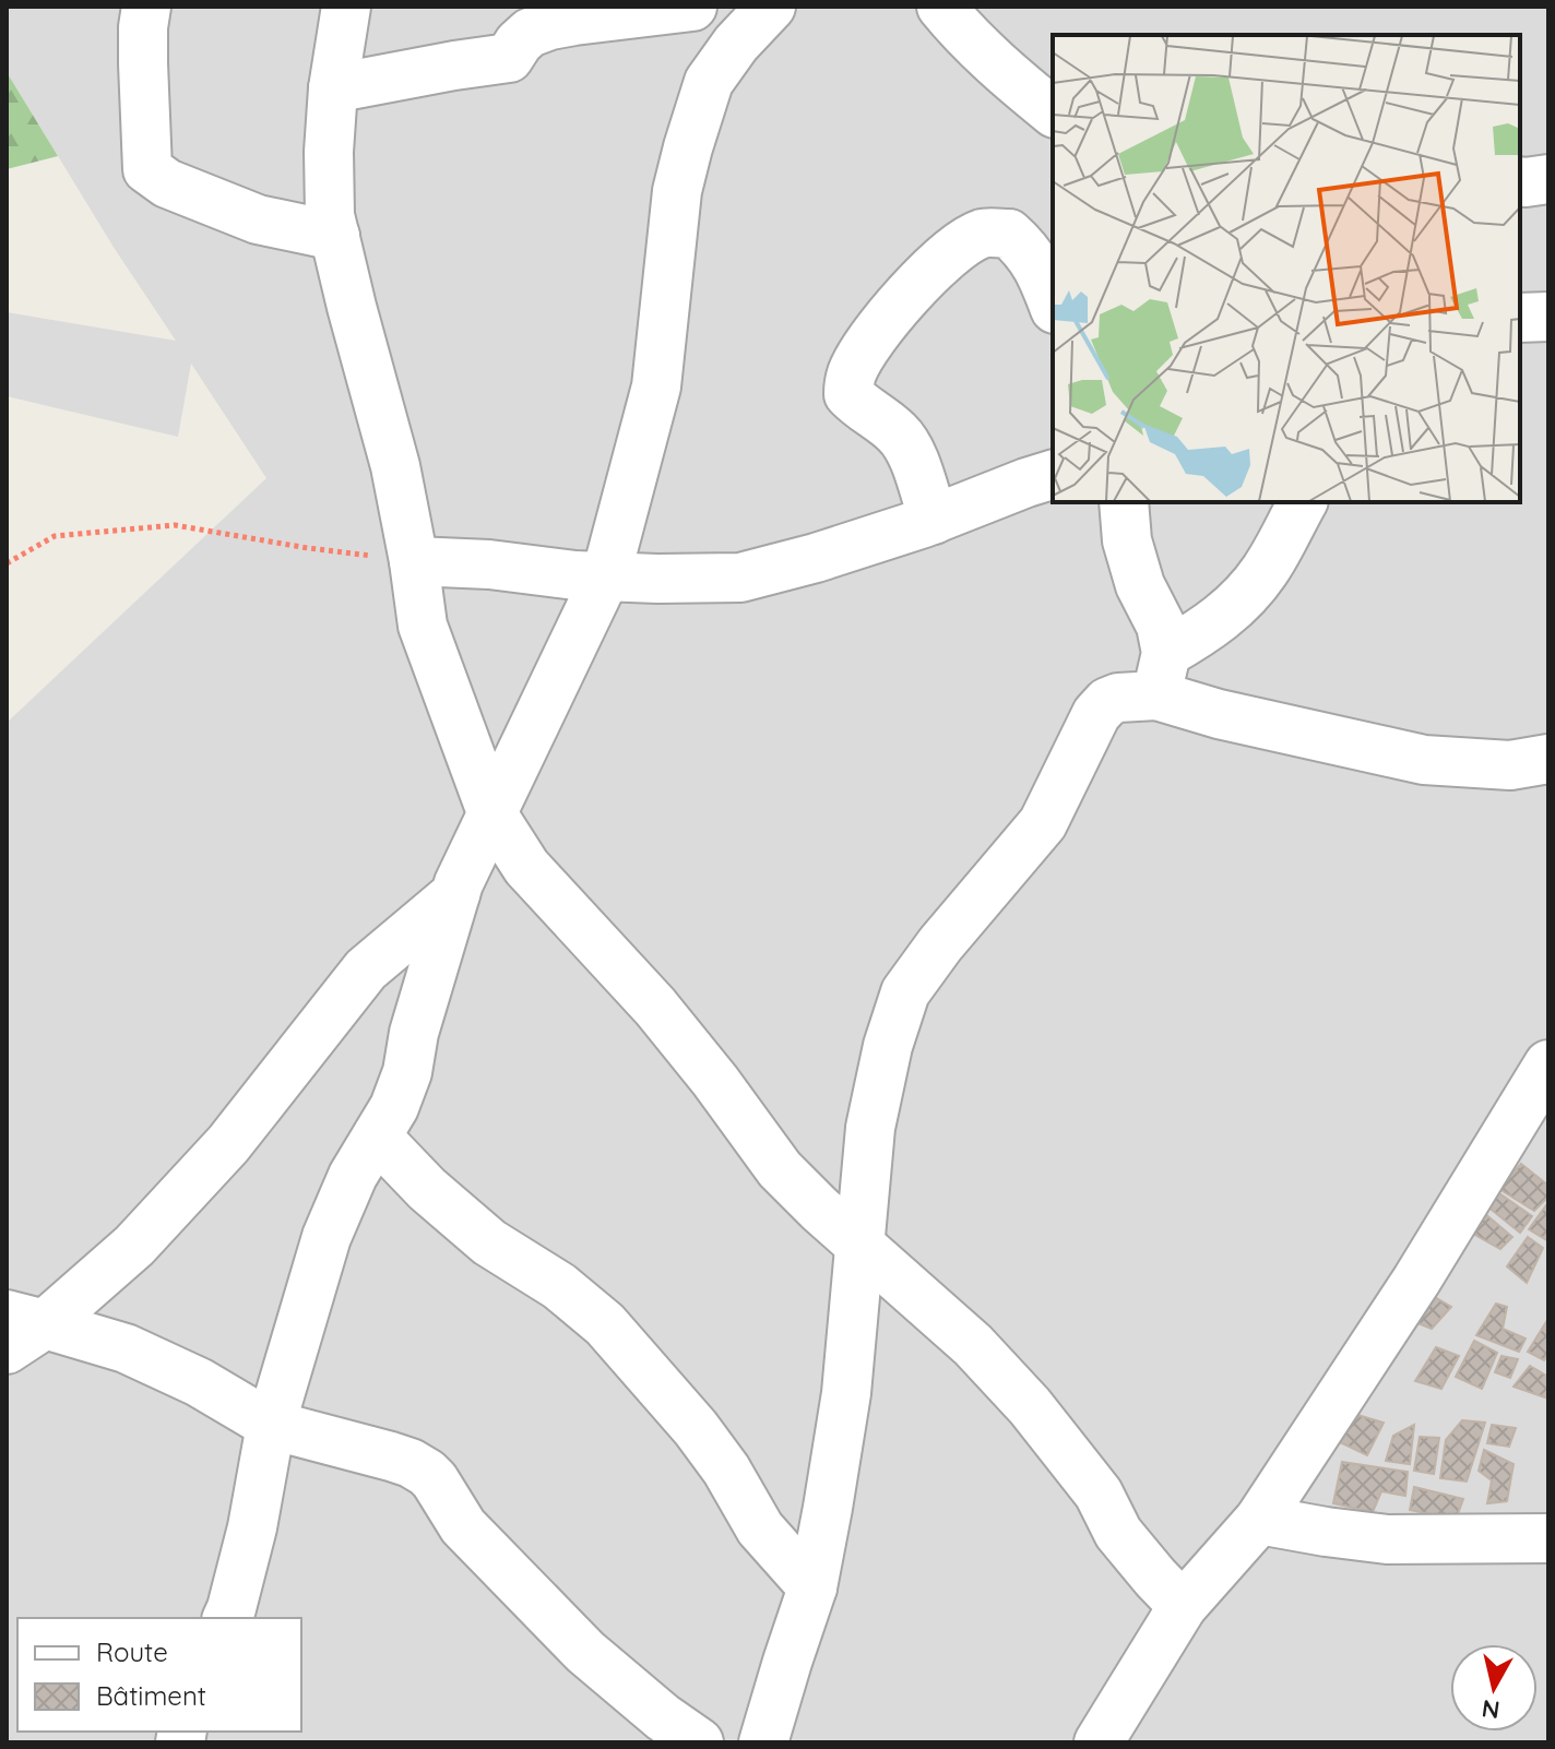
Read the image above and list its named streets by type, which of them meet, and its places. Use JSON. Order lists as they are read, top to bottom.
{
  "legend": ["Route", "Bâtiment"],
  "north": "bottom"
}
